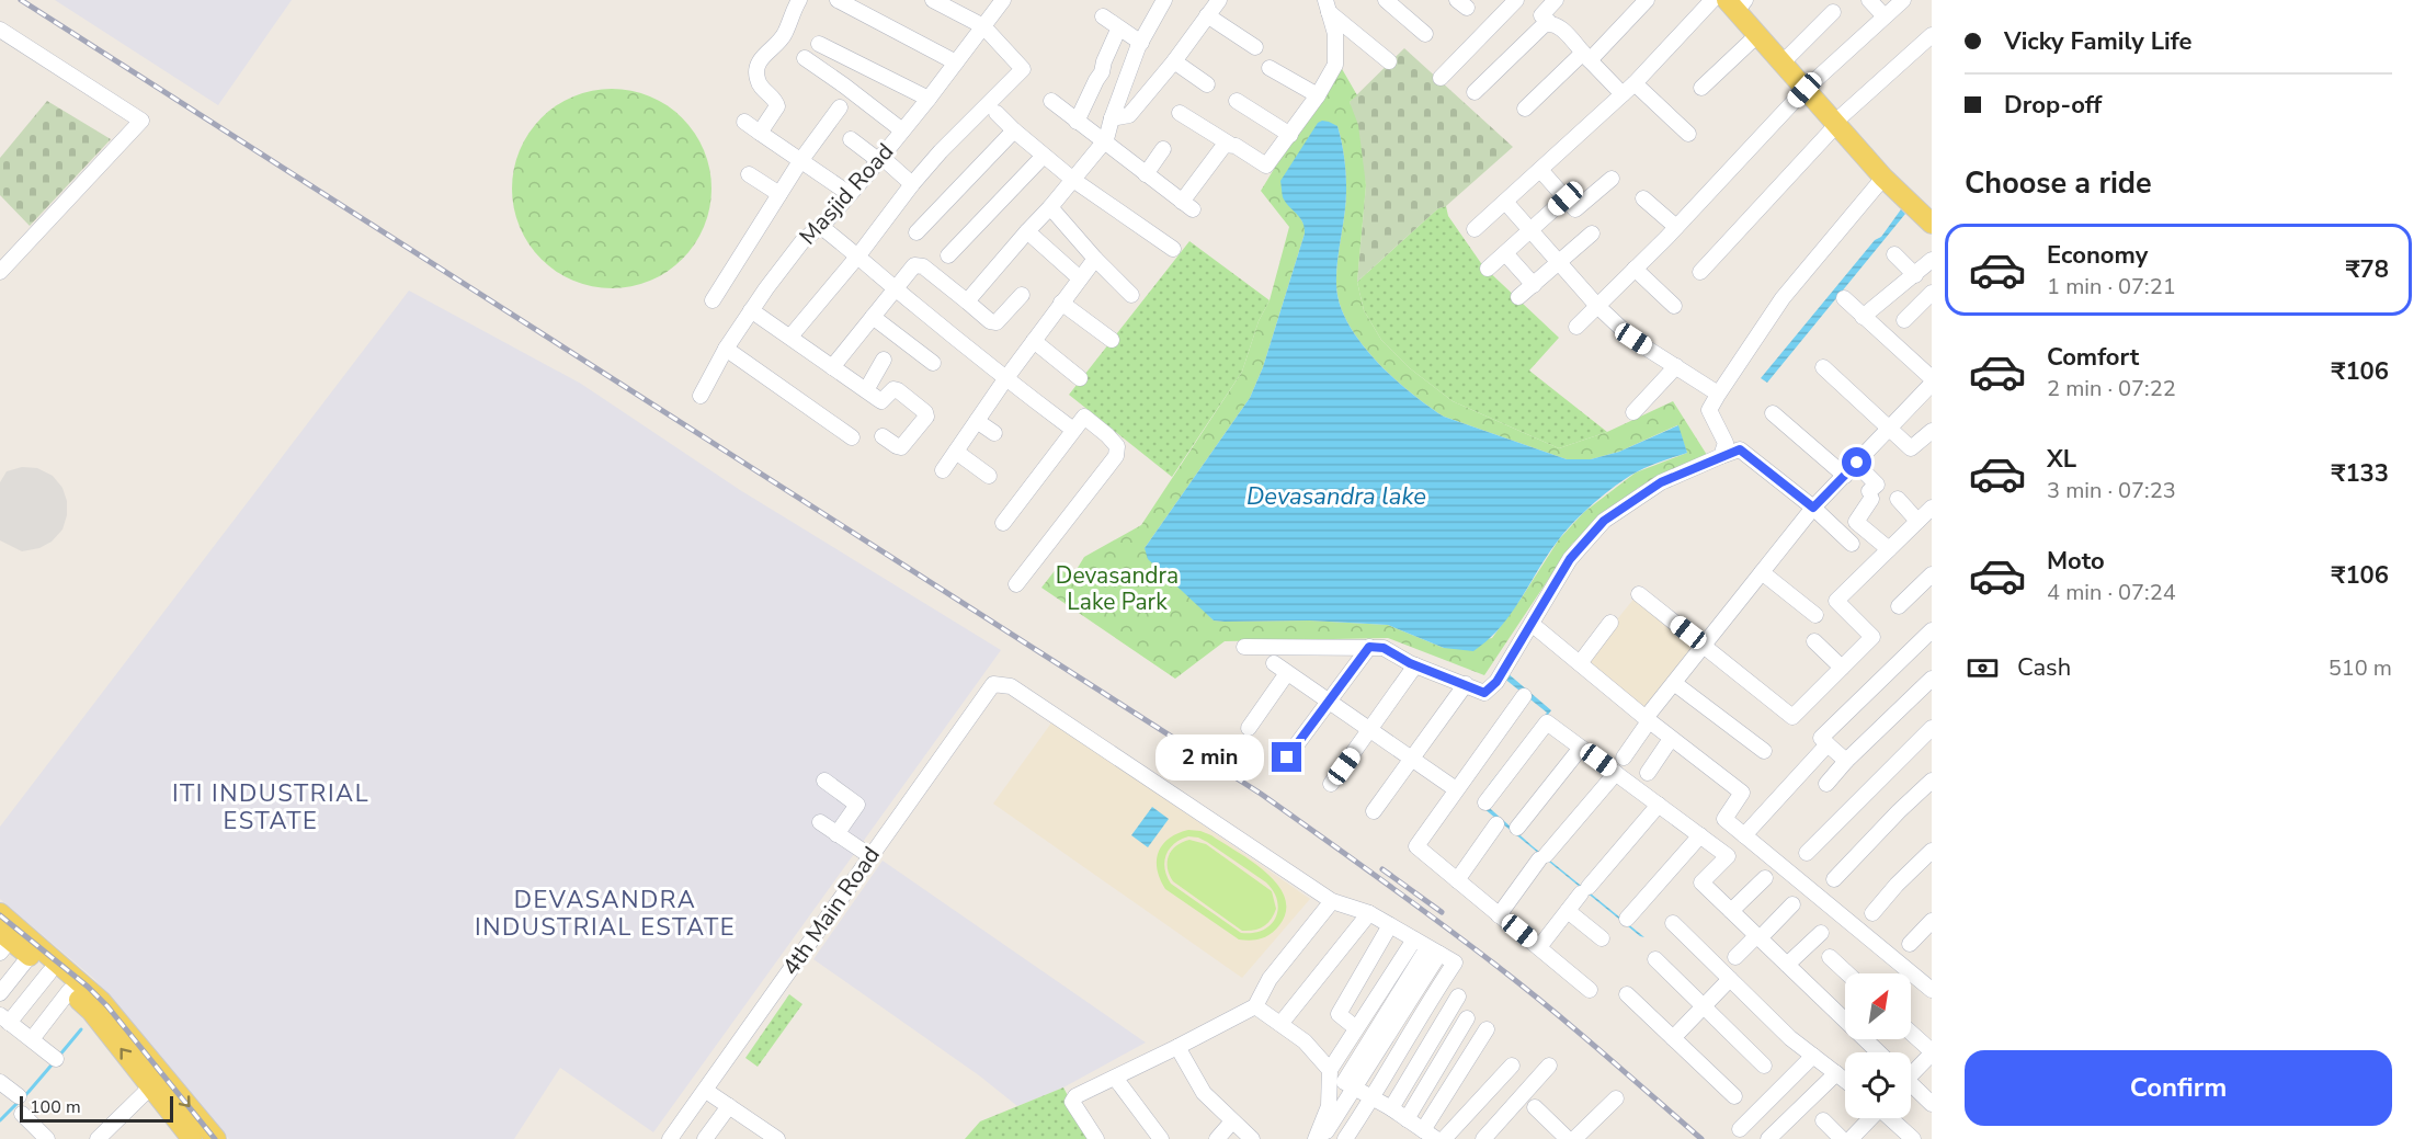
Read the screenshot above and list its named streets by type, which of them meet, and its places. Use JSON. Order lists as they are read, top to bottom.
{
  "streets": {
    "street": ["Masjid Road", "4th Main Road"]
  },
  "districts": ["ITI INDUSTRIAL ESTATE", "DEVASANDRA INDUSTRIAL ESTATE"],
  "water": ["Devasandra lake"],
  "parks": ["Devasandra Lake Park"],
  "scale_bar": "100 m",
  "north": "top right",
  "page": {
    "banner": ["Vicky Family Life", "Drop-off"],
    "heading": "Choose a ride",
    "list": [
      {
        "name": "Economy",
        "note": "1 min · 07:21",
        "value": "₹78"
      },
      {
        "name": "Comfort",
        "note": "2 min · 07:22",
        "value": "₹106"
      },
      {
        "name": "XL",
        "note": "3 min · 07:23",
        "value": "₹133"
      },
      {
        "name": "Moto",
        "note": "4 min · 07:24",
        "value": "₹106"
      }
    ],
    "pay": ["Cash", "510 m"],
    "bubble": "2 min",
    "buttons": "Confirm",
    "scale": "100 m"
  }
}
